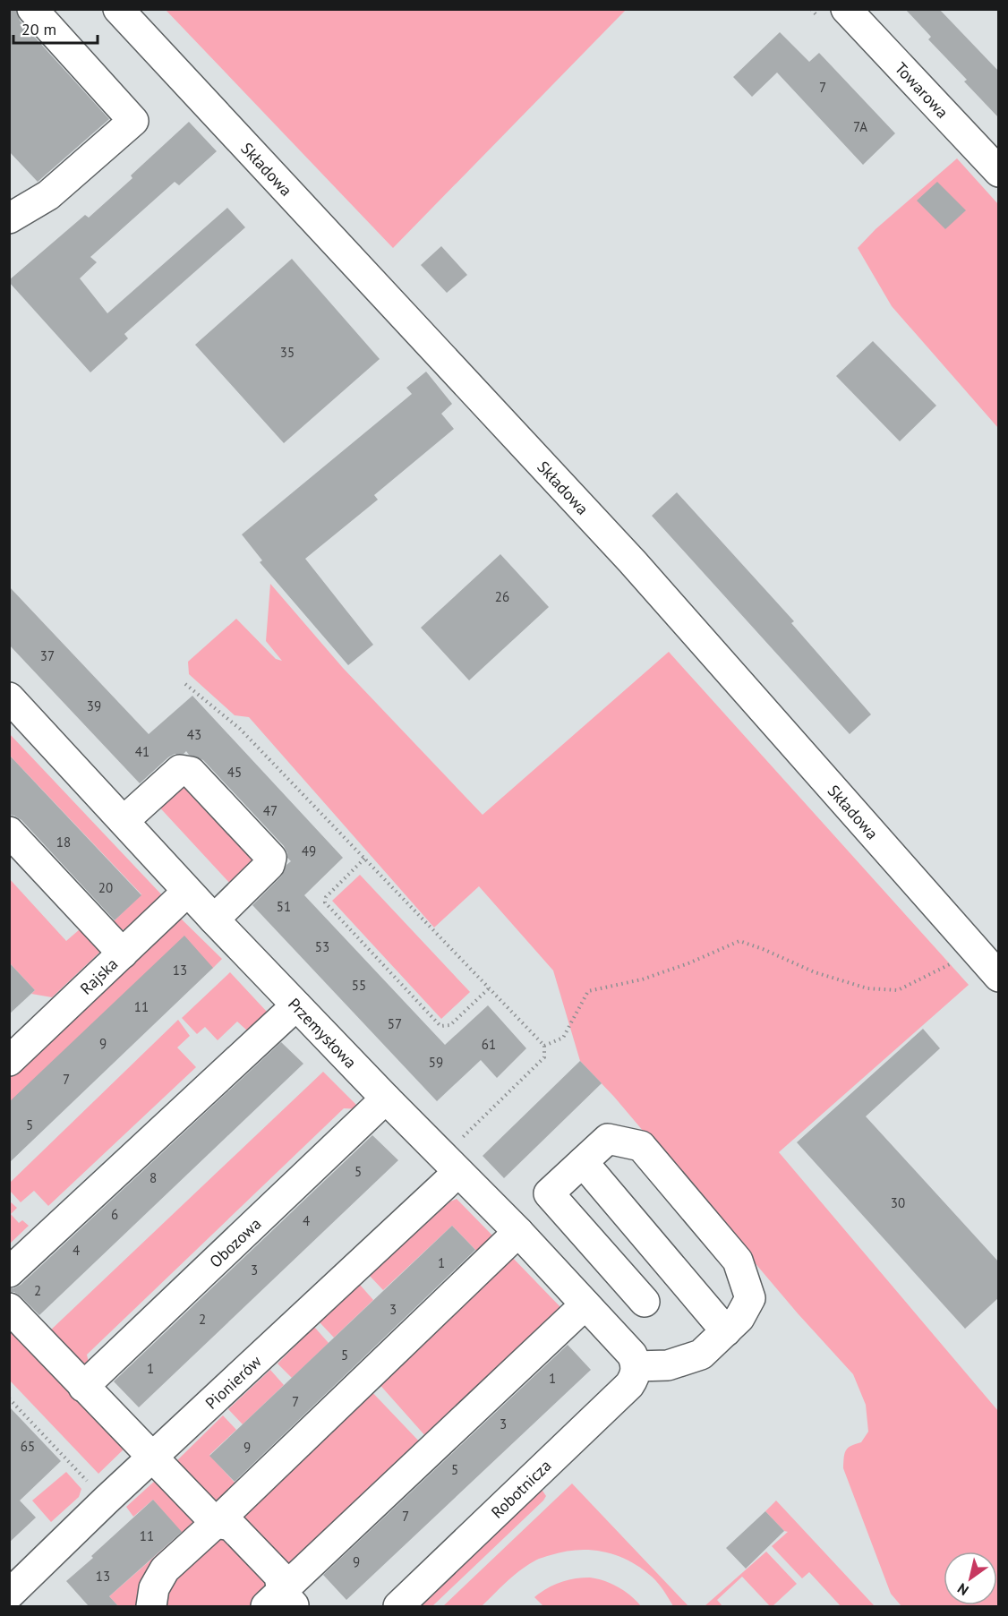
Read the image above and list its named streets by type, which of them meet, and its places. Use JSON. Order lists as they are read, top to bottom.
{
  "streets": {
    "street": [
      "Towarowa",
      "Składowa",
      "Rajska",
      "Przemysłowa",
      "Obozowa",
      "Pionierów",
      "Robotnicza"
    ]
  },
  "crossings": [
    ["Rajska", "Przemysłowa"],
    ["Przemysłowa", "Obozowa"],
    ["Przemysłowa", "Pionierów"],
    ["Przemysłowa", "Robotnicza"]
  ],
  "house_numbers": [
    "7",
    "7A",
    "35",
    "26",
    "37",
    "39",
    "43",
    "41",
    "45",
    "47",
    "18",
    "49",
    "20",
    "51",
    "53",
    "13",
    "55",
    "11",
    "57",
    "9",
    "61",
    "59",
    "7",
    "5",
    "5",
    "8",
    "30",
    "6",
    "4",
    "4",
    "1",
    "3",
    "2",
    "3",
    "2",
    "5",
    "1",
    "1",
    "7",
    "3",
    "65",
    "9",
    "5",
    "7",
    "11",
    "9",
    "13"
  ],
  "scale_bar": "20 m",
  "north": "bottom left"
}
